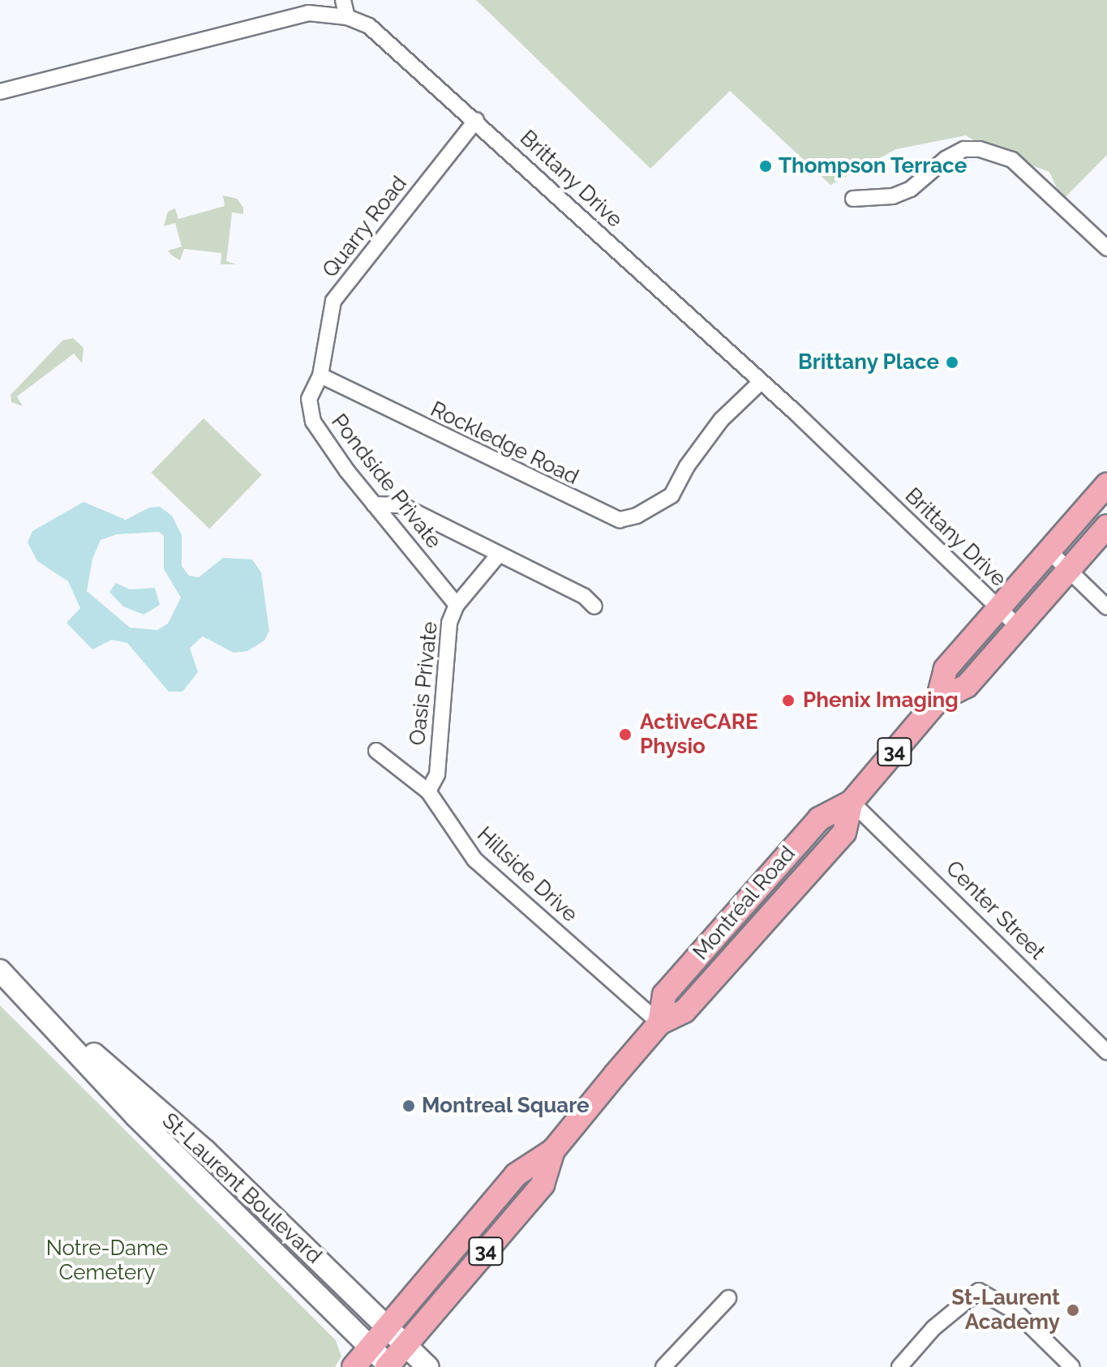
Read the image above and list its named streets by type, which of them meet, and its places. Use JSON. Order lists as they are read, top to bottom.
{
  "streets": {
    "main road": ["34", "Montréal Road", "St-Laurent Boulevard"],
    "street": [
      "Brittany Drive",
      "Quarry Road",
      "Rockledge Road",
      "Pondside Private",
      "Oasis Private",
      "Hillside Drive",
      "Center Street"
    ]
  },
  "crossings": [
    ["Brittany Drive", "Quarry Road"],
    ["Brittany Drive", "Rockledge Road"],
    ["Brittany Drive", "Montréal Road"],
    ["Quarry Road", "Rockledge Road"],
    ["Quarry Road", "Pondside Private"],
    ["Rockledge Road", "Pondside Private"],
    ["Pondside Private", "Oasis Private"],
    ["Oasis Private", "Hillside Drive"],
    ["Hillside Drive", "Montréal Road"],
    ["Montréal Road", "Center Street"],
    ["Montréal Road", "St-Laurent Boulevard"]
  ],
  "parks": ["Notre-Dame Cemetery"],
  "places": [
    "Thompson Terrace",
    "Brittany Place",
    "Phenix Imaging",
    "ActiveCARE Physio",
    "Montreal Square",
    "St-Laurent Academy"
  ]
}
